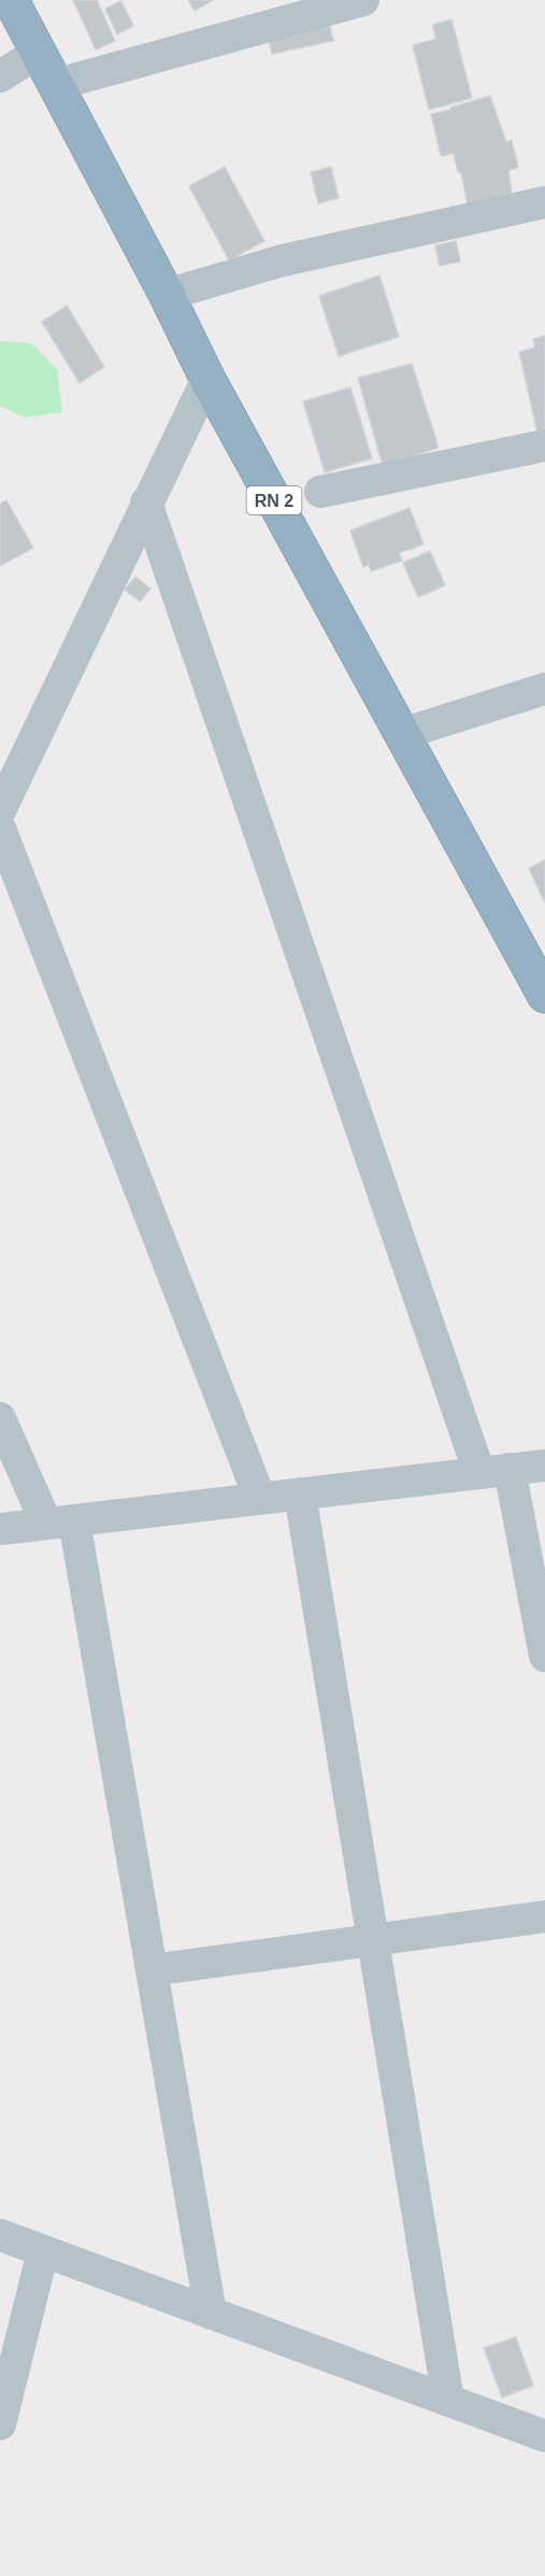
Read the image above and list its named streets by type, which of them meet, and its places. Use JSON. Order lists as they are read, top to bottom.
{
  "streets": {
    "highway": ["RN 2"]
  }
}
